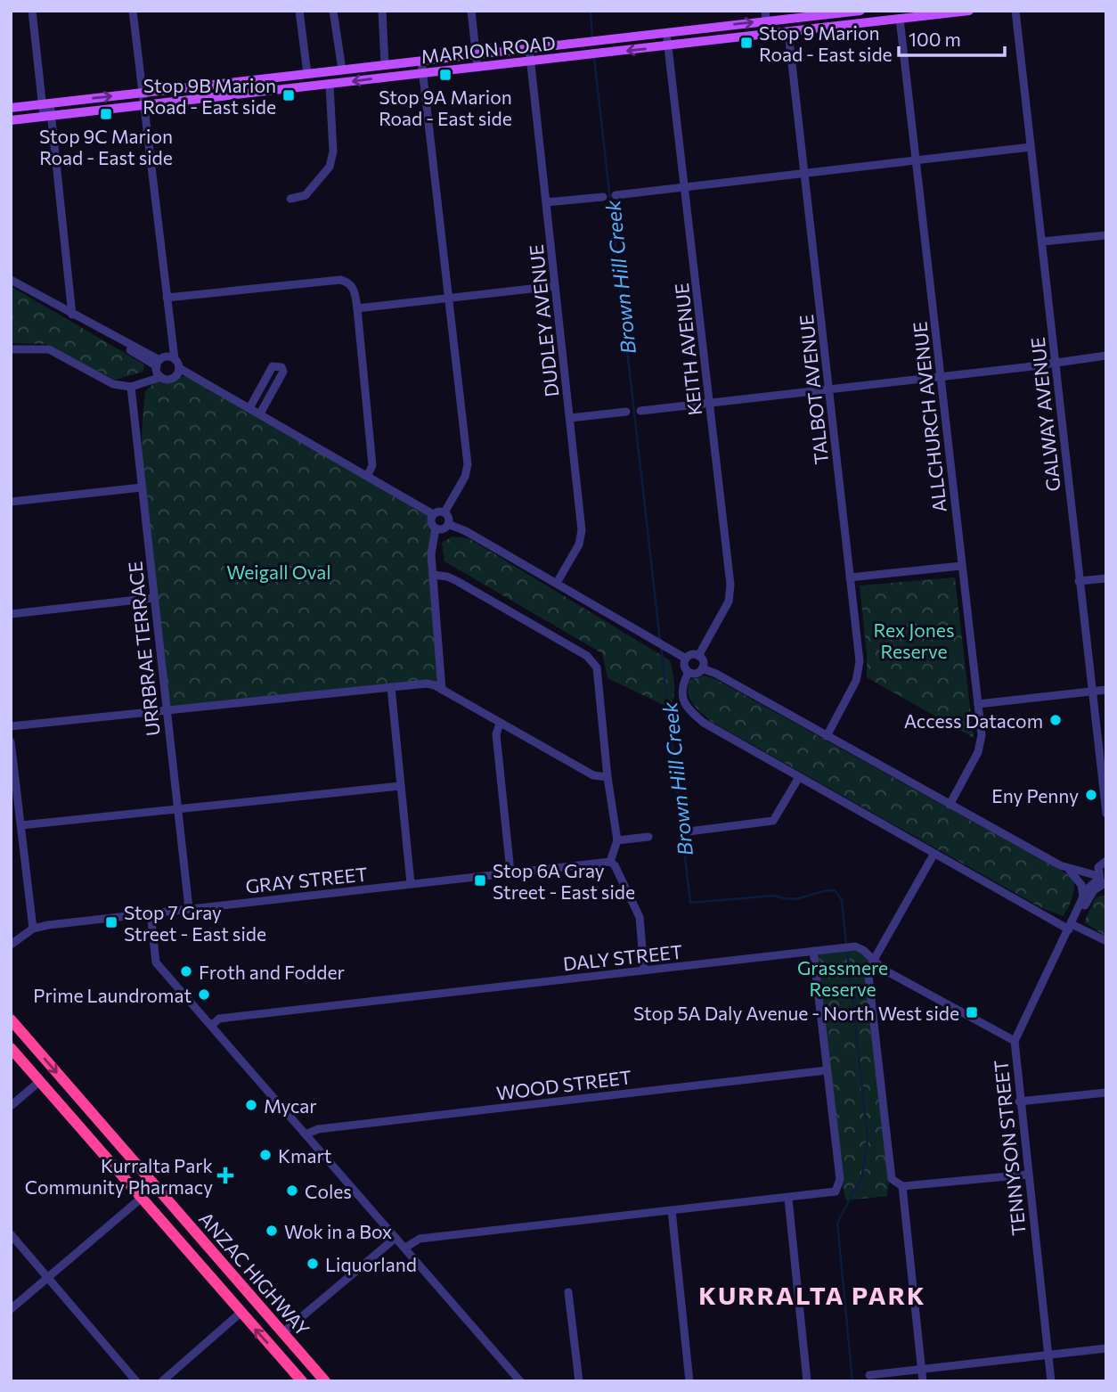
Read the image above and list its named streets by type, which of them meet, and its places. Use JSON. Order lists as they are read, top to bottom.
{
  "streets": {
    "highway": ["ANZAC HIGHWAY"],
    "main road": ["MARION ROAD"],
    "street": [
      "DUDLEY AVENUE",
      "KEITH AVENUE",
      "TALBOT AVENUE",
      "GALWAY AVENUE",
      "ALLCHURCH AVENUE",
      "URRBRAE TERRACE",
      "GRAY STREET",
      "DALY STREET",
      "WOOD STREET",
      "TENNYSON STREET"
    ]
  },
  "crossings": [
    ["MARION ROAD", "DUDLEY AVENUE"],
    ["MARION ROAD", "KEITH AVENUE"],
    ["MARION ROAD", "TALBOT AVENUE"],
    ["MARION ROAD", "ALLCHURCH AVENUE"],
    ["URRBRAE TERRACE", "GRAY STREET"],
    ["DALY STREET", "TENNYSON STREET"]
  ],
  "districts": ["KURRALTA PARK"],
  "water": ["Brown Hill Creek"],
  "parks": ["Weigall Oval", "Rex Jones Reserve", "Grassmere Reserve"],
  "places": {
    "transit": [
      "Stop 9 Marion Road - East side",
      "Stop 9A Marion Road - East side",
      "Stop 9B Marion Road - East side",
      "Stop 9C Marion Road - East side",
      "Stop 6A Gray Street - East side",
      "Stop 7 Gray Street - East side",
      "Stop 5A Daly Avenue - North West side"
    ],
    "other": [
      "Access Datacom",
      "Eny Penny",
      "Froth and Fodder",
      "Prime Laundromat",
      "Mycar",
      "Kmart",
      "Coles",
      "Wok in a Box",
      "Liquorland"
    ],
    "health": ["Kurralta Park Community Pharmacy"]
  },
  "scale_bar": "100 m"
}
